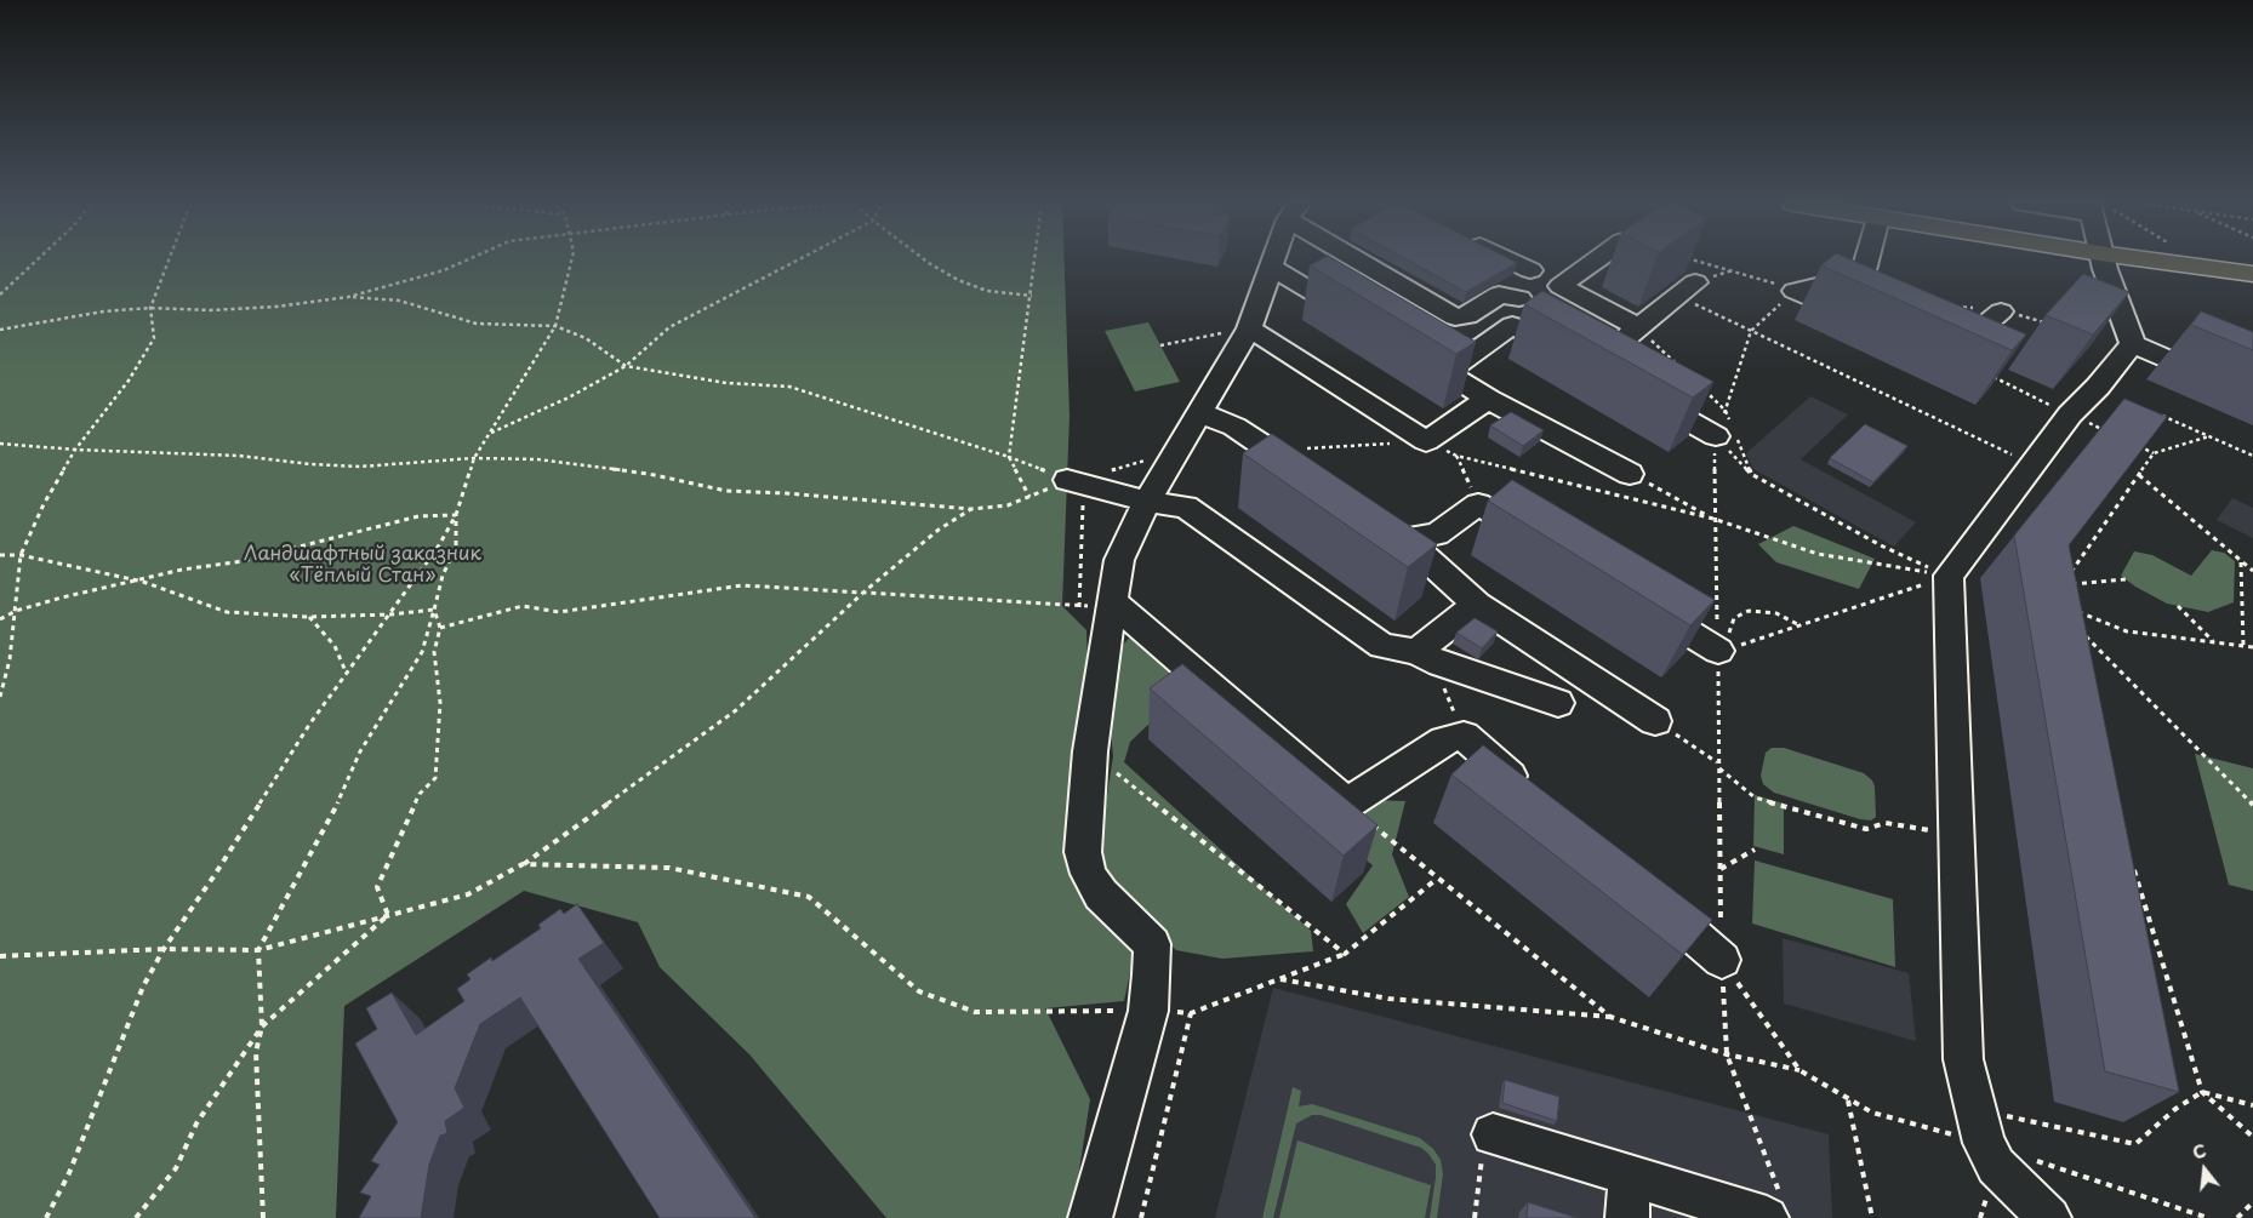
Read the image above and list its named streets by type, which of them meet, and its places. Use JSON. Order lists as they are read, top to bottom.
{
  "parks": ["Ландшафтный заказник «Тёплый Стан»"],
  "north": "top"
}
